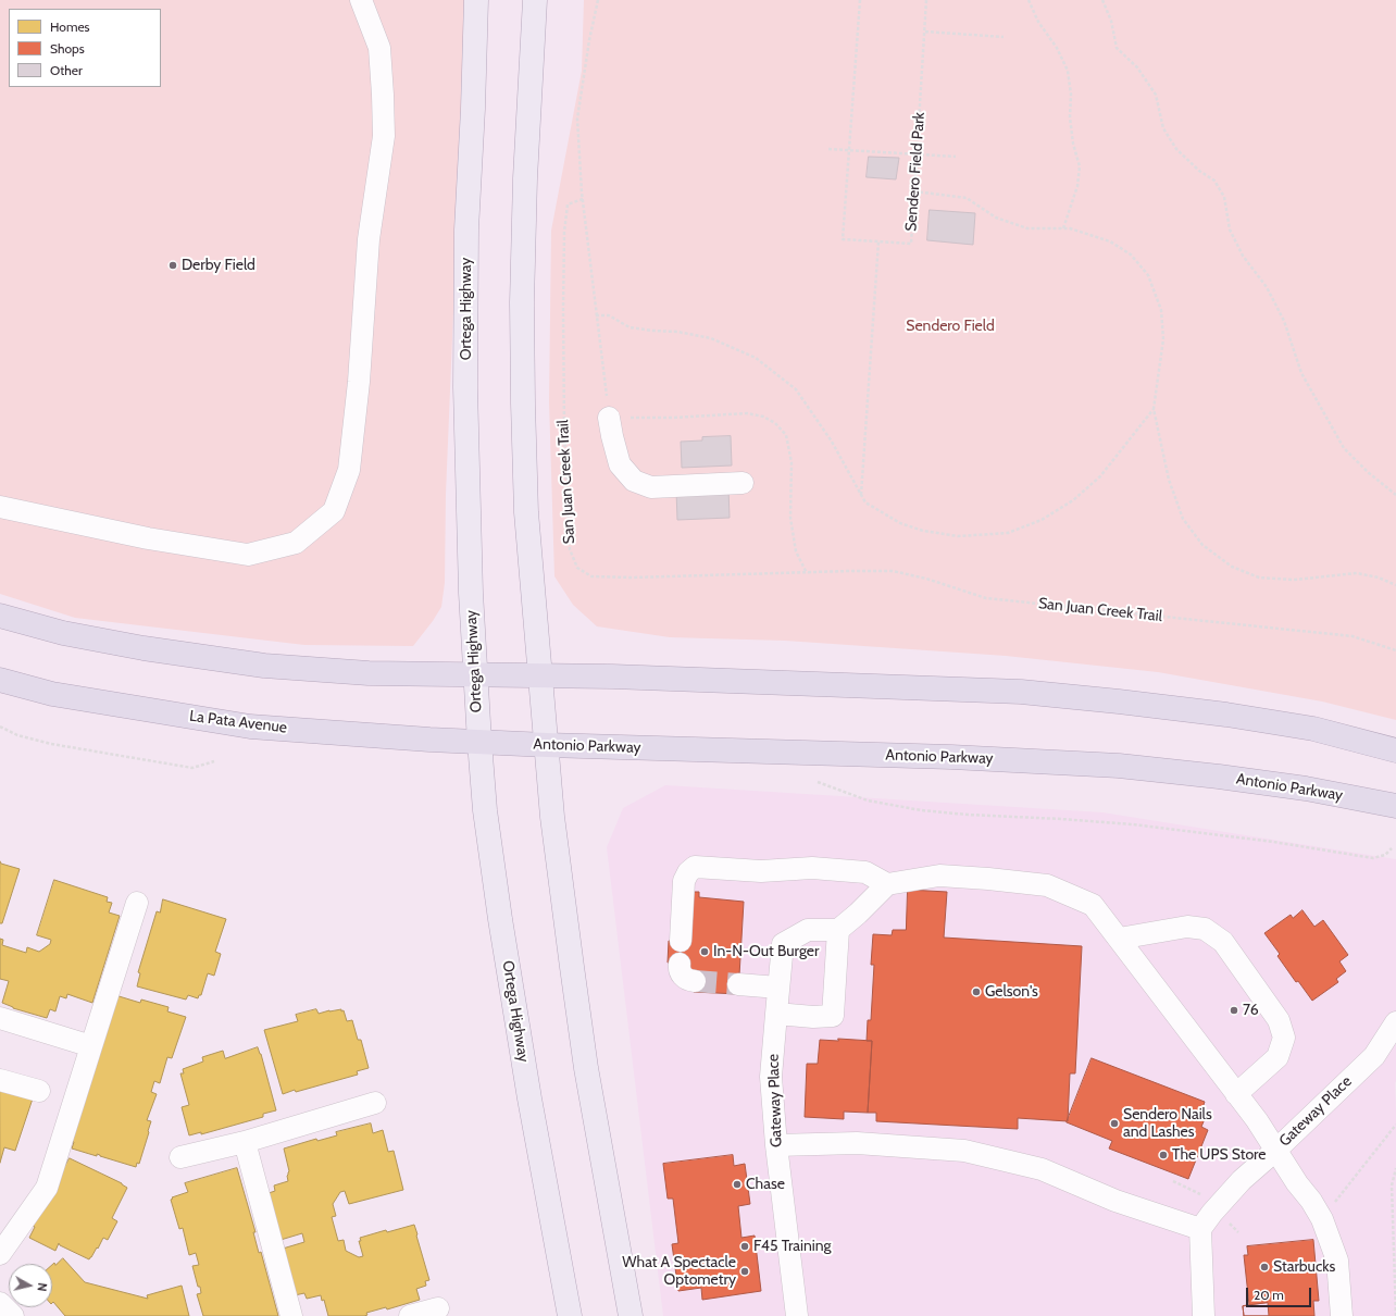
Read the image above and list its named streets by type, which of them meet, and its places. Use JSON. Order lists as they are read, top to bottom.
{
  "streets": {
    "highway": ["La Pata Avenue", "Antonio Parkway"],
    "main road": ["Ortega Highway"],
    "lane": ["Gateway Place"],
    "path": ["Sendero Field Park", "San Juan Creek Trail"]
  },
  "crossings": [
    ["Ortega Highway", "La Pata Avenue"],
    ["Ortega Highway", "Antonio Parkway"],
    ["La Pata Avenue", "Antonio Parkway"]
  ],
  "parks": ["Sendero Field"],
  "places": [
    "Derby Field",
    "In-N-Out Burger",
    "Gelson's",
    "76",
    "Sendero Nails and Lashes",
    "The UPS Store",
    "Chase",
    "F45 Training",
    "Starbucks",
    "What A Spectacle Optometry"
  ],
  "legend": ["Homes", "Shops", "Other"],
  "scale_bar": "20 m",
  "north": "right"
}
